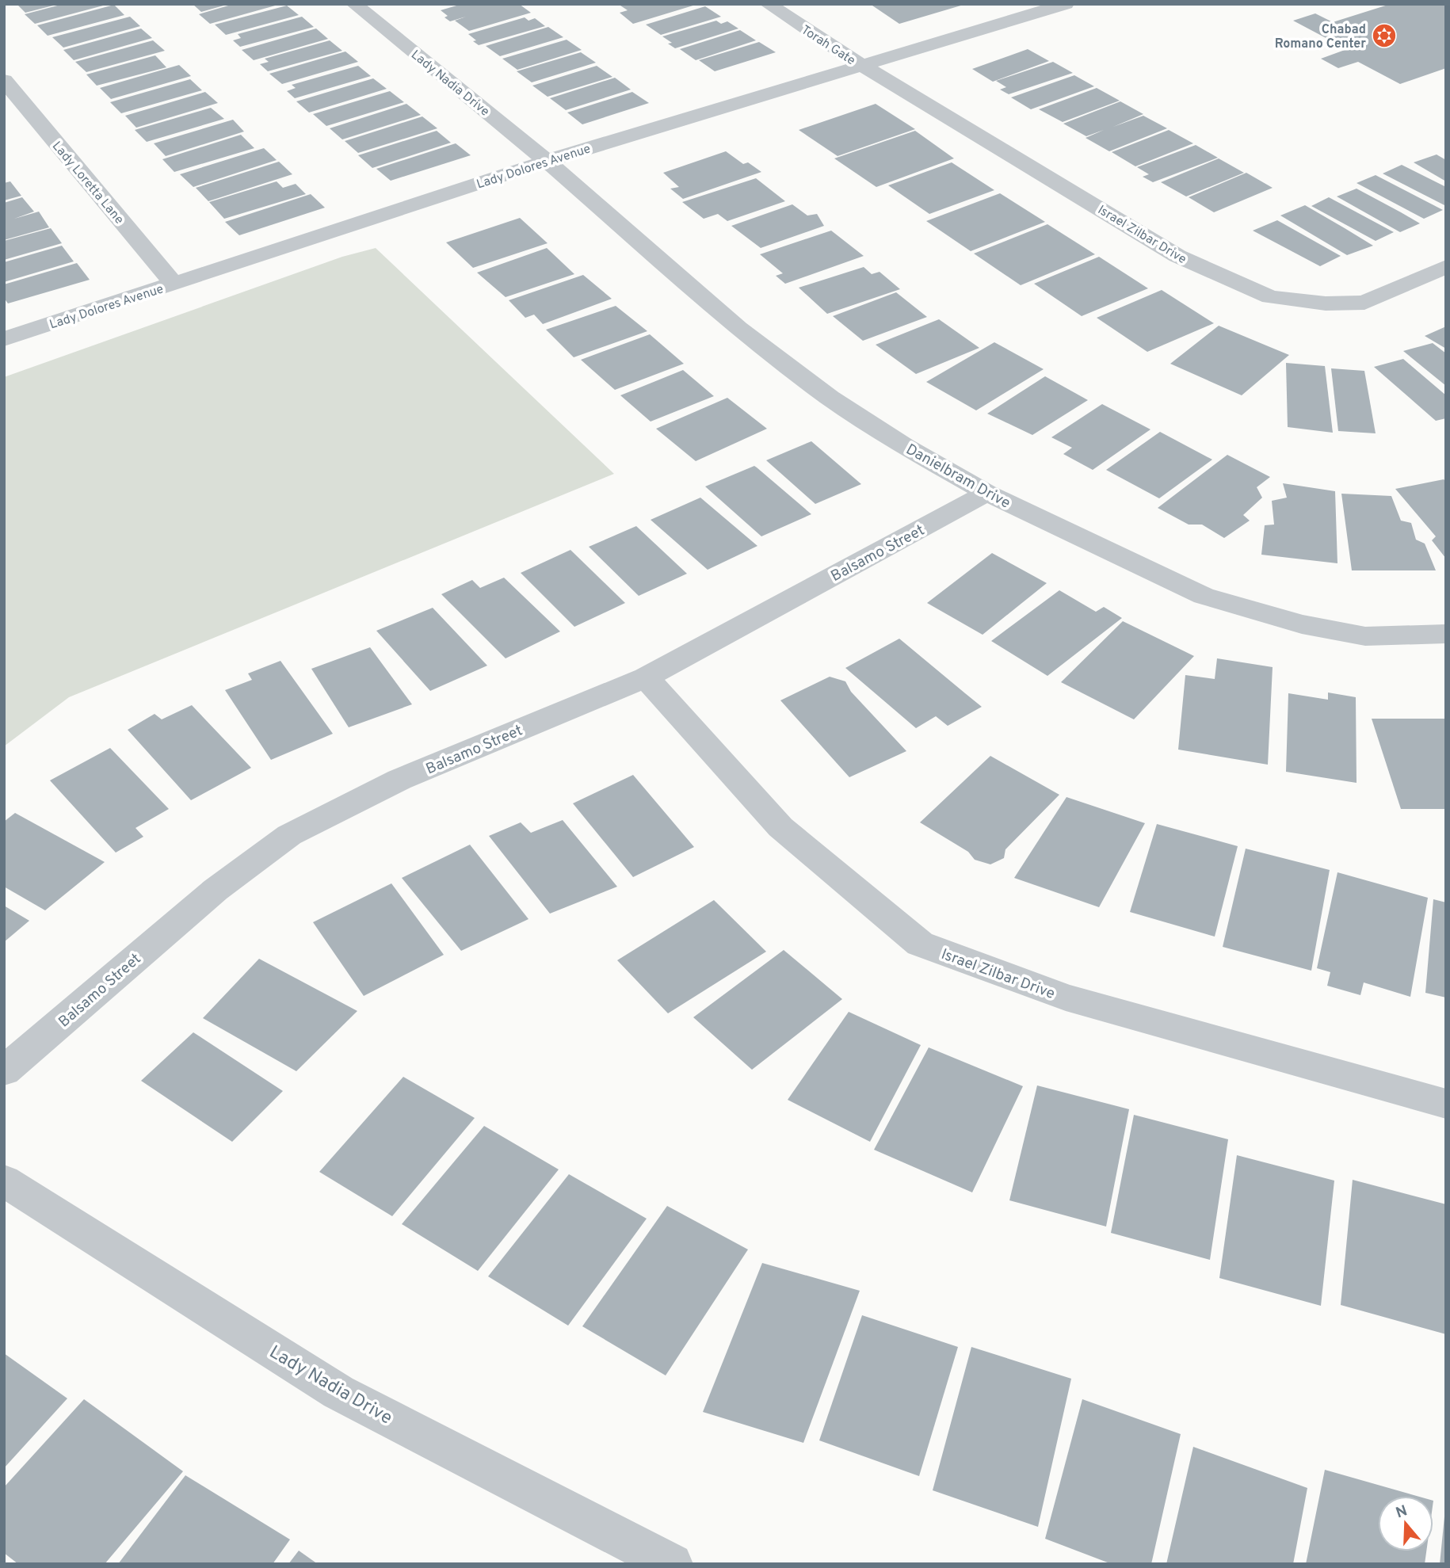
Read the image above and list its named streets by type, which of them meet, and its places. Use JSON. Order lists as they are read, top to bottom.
{
  "streets": {
    "street": [
      "Torah Gate",
      "Lady Nadia Drive",
      "Lady Dolores Avenue",
      "Lady Loretta Lane",
      "Israel Zilbar Drive",
      "Danielbram Drive",
      "Balsamo Street"
    ]
  },
  "crossings": [
    ["Torah Gate", "Lady Dolores Avenue"],
    ["Torah Gate", "Israel Zilbar Drive"],
    ["Lady Nadia Drive", "Lady Dolores Avenue"],
    ["Lady Nadia Drive", "Danielbram Drive"],
    ["Lady Dolores Avenue", "Lady Loretta Lane"],
    ["Lady Dolores Avenue", "Israel Zilbar Drive"],
    ["Lady Dolores Avenue", "Danielbram Drive"],
    ["Israel Zilbar Drive", "Balsamo Street"],
    ["Danielbram Drive", "Balsamo Street"]
  ],
  "places": {
    "synagogue": ["Chabad Romano Center"]
  },
  "north": "top"
}
